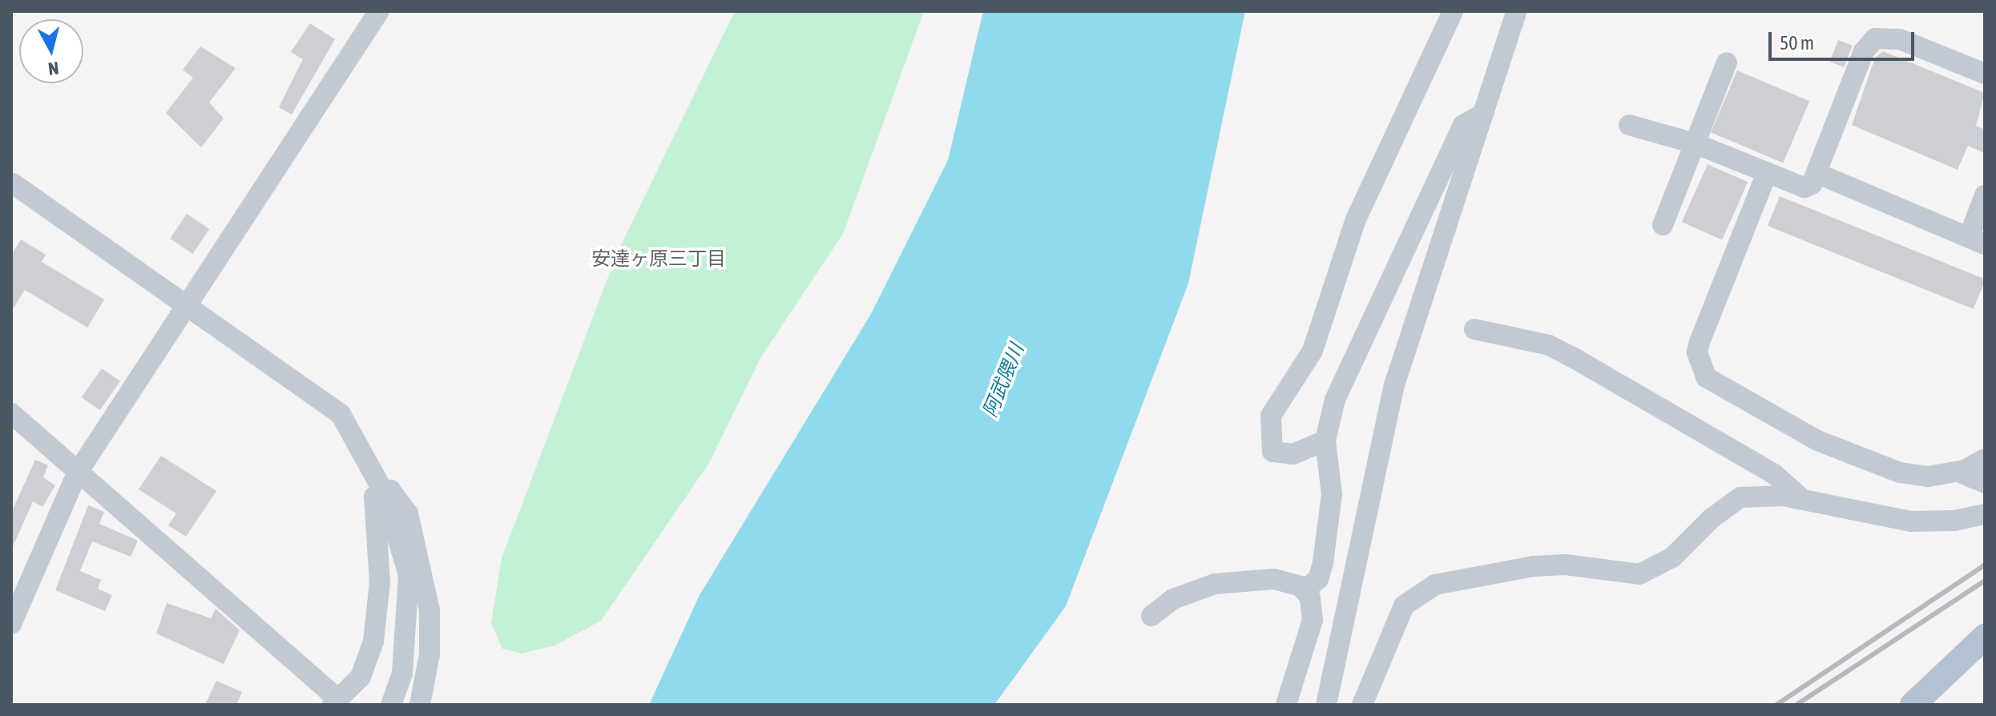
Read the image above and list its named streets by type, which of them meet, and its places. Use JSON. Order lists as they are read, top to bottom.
{
  "districts": ["安達ヶ原三丁目"],
  "water": ["阿武隈川"],
  "scale_bar": "50 m",
  "north": "bottom"
}
